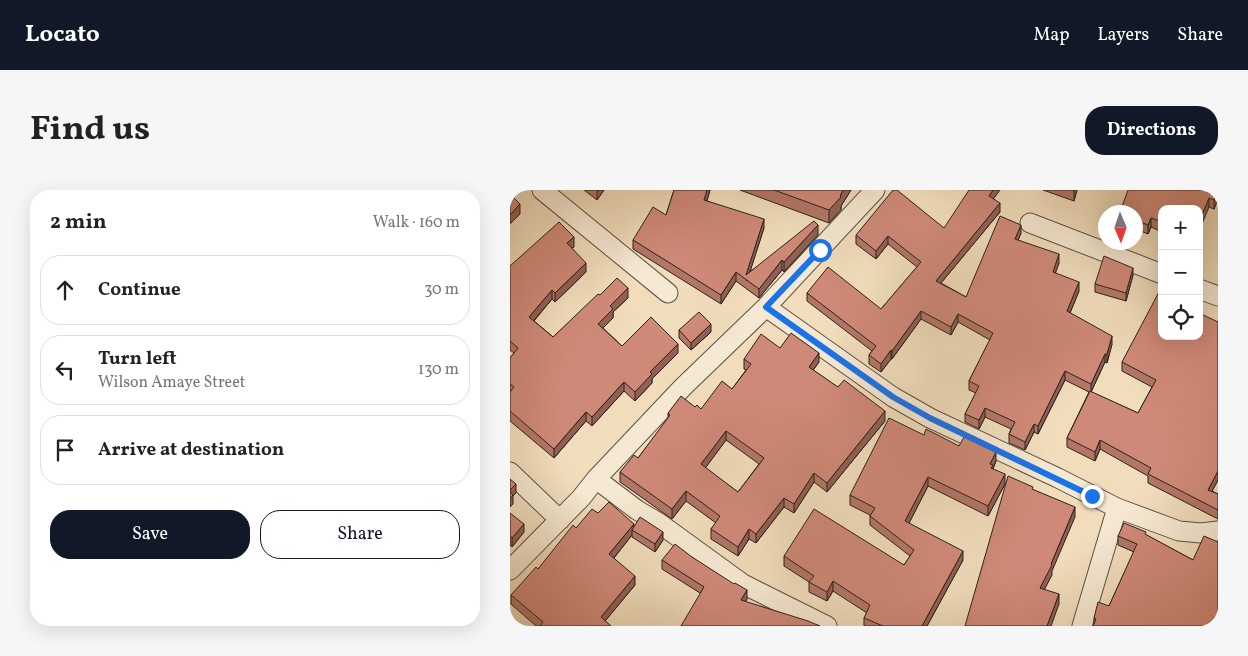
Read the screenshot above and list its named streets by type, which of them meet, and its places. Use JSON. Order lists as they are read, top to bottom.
{
  "north": "bottom",
  "page": {
    "header": "Locato",
    "nav": ["Map", "Layers", "Share"],
    "title": "Find us",
    "buttons": [
      "Directions",
      ["Save", "Share"]
    ],
    "heading": ["2 min", "Walk · 160 m"],
    "map_buttons": ["+", "−"],
    "list": [
      ["Continue", "30 m"],
      ["Turn left", "Wilson Amaye Street", "130 m"],
      "Arrive at destination"
    ]
  }
}
